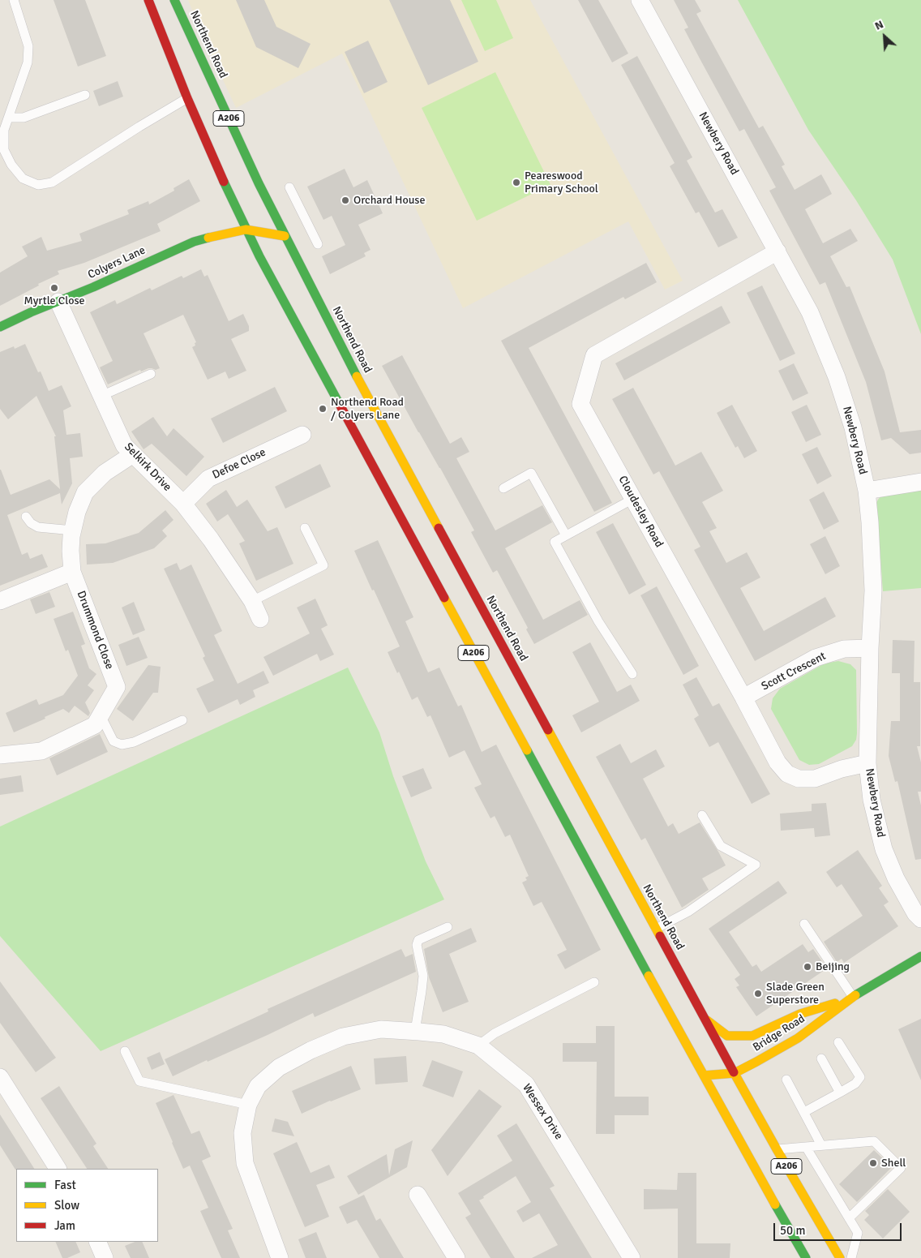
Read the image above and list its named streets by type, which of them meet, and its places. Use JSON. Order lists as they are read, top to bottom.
{
  "streets": {
    "main road": [
      "Northend Road",
      "A206",
      "Colyers Lane",
      "Bridge Road"
    ],
    "street": [
      "Newbery Road",
      "Defoe Close",
      "Selkirk Drive",
      "Cloudesley Road",
      "Drummond Close",
      "Scott Crescent",
      "Wessex Drive"
    ]
  },
  "crossings": [
    ["Northend Road", "Bridge Road"],
    ["A206", "Colyers Lane"],
    ["Newbery Road", "Cloudesley Road"],
    ["Newbery Road", "Scott Crescent"],
    ["Colyers Lane", "Selkirk Drive"],
    ["Defoe Close", "Selkirk Drive"],
    ["Selkirk Drive", "Drummond Close"],
    ["Cloudesley Road", "Scott Crescent"]
  ],
  "places": [
    "Peareswood Primary School",
    "Orchard House",
    "Myrtle Close",
    "Northend Road / Colyers Lane",
    "Beijing",
    "Slade Green Superstore",
    "Shell"
  ],
  "legend": ["Fast", "Slow", "Jam"],
  "scale_bar": "50 m",
  "north": "top left"
}
